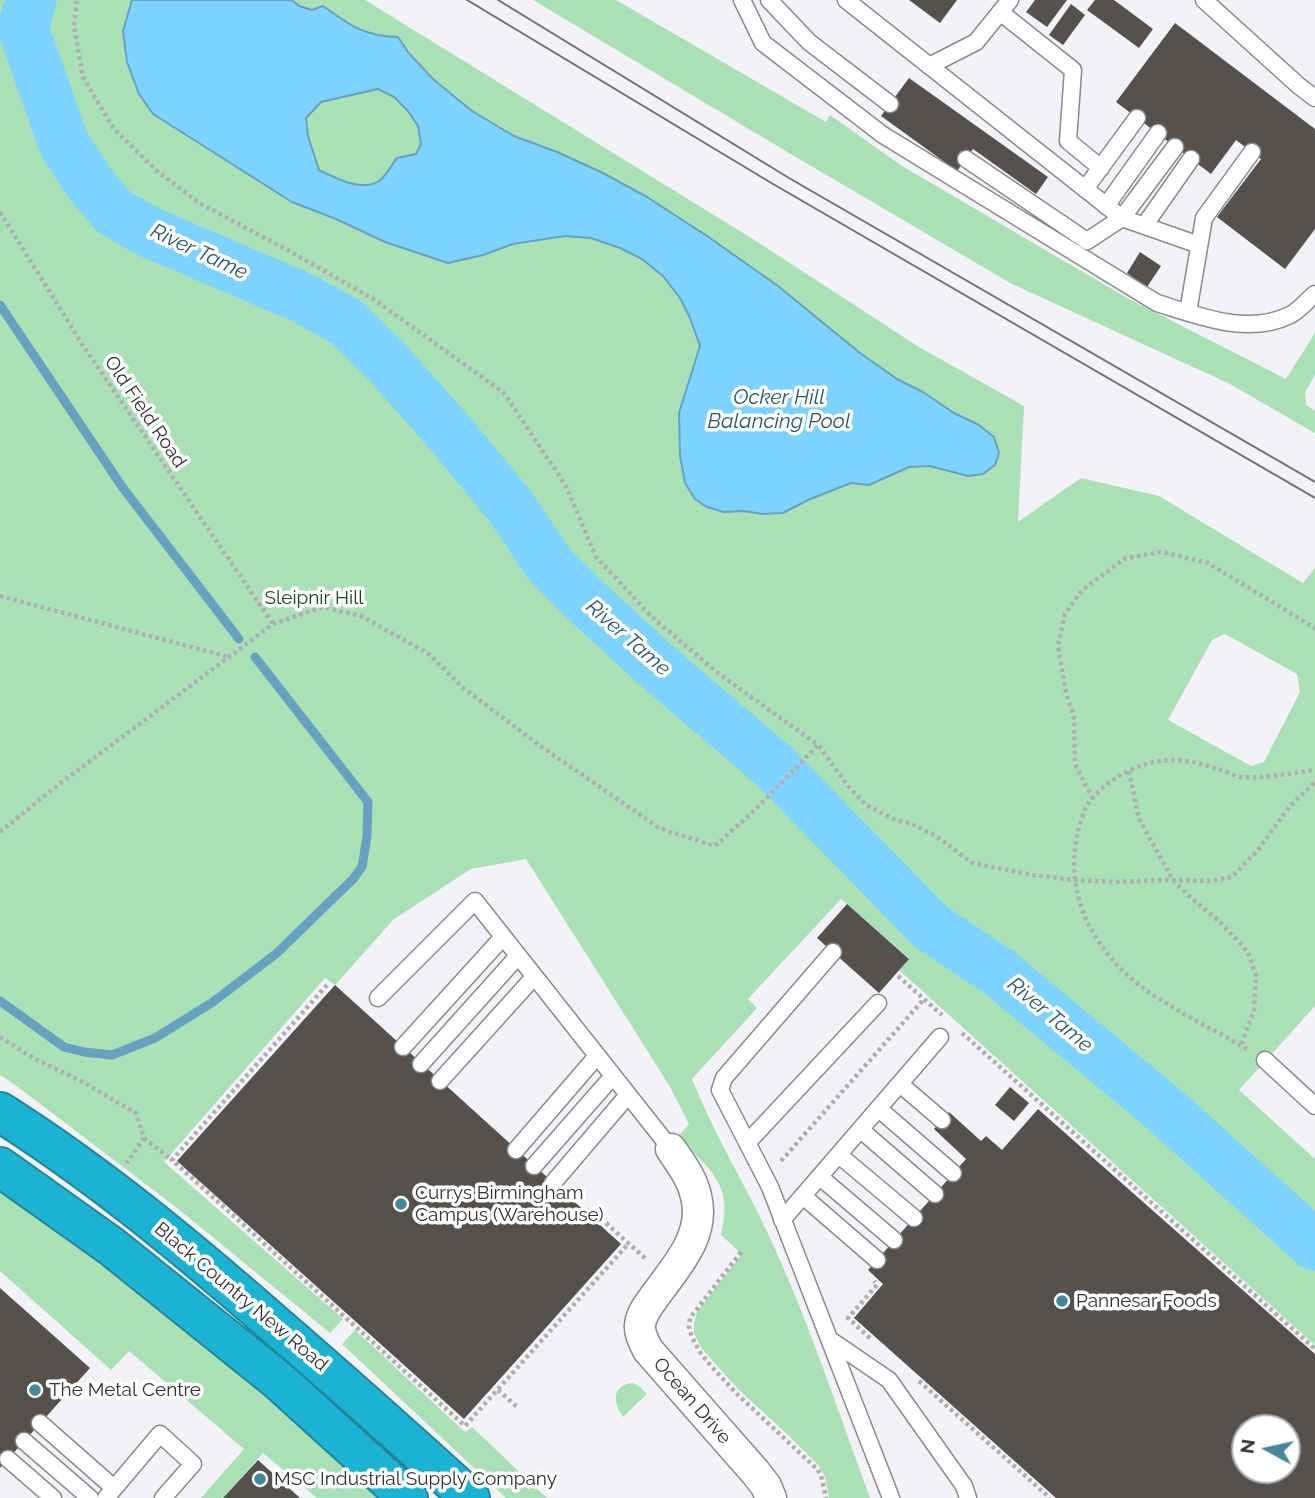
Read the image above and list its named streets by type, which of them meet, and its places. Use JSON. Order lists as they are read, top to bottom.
{
  "streets": {
    "highway": ["Black Country New Road"],
    "street": ["Ocean Drive"],
    "path": ["Old Field Road"]
  },
  "water": ["River Tame", "Ocker Hill Balancing Pool"],
  "parks": ["Sleipnir Hill"],
  "places": [
    "Currys Birmingham Campus (Warehouse)",
    "Pannesar Foods",
    "The Metal Centre",
    "MSC Industrial Supply Company"
  ],
  "north": "left"
}
